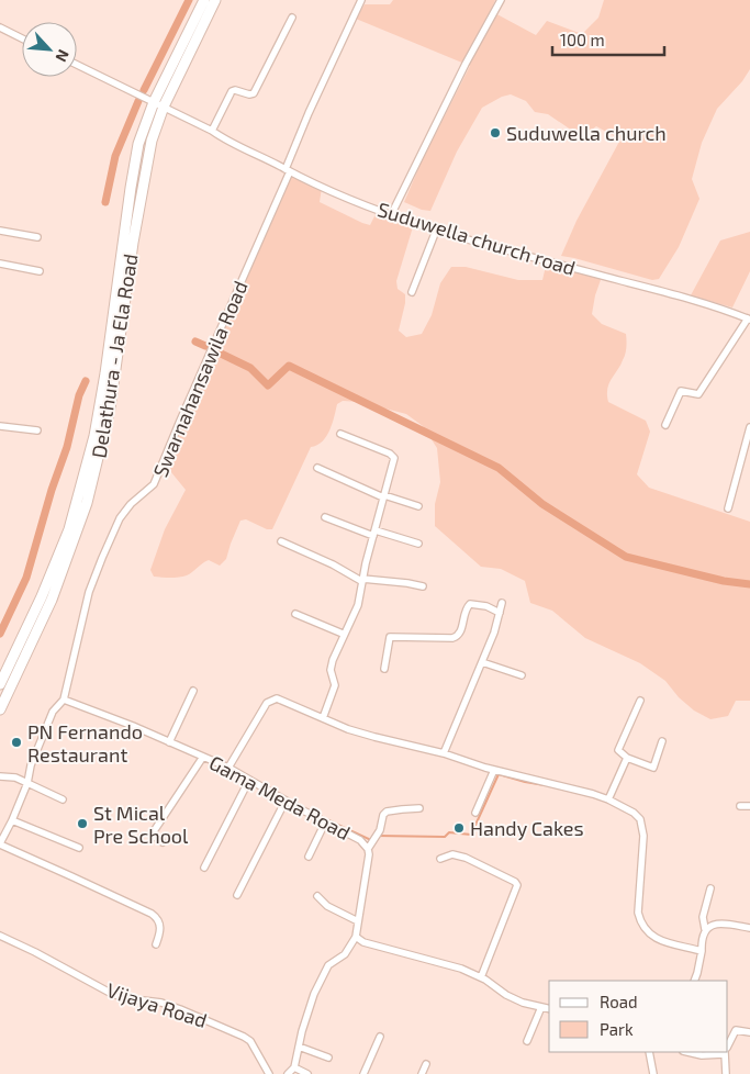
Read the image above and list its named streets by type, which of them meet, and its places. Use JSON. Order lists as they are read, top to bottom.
{
  "streets": {
    "main road": ["Delathura - Ja Ela Road"],
    "street": [
      "Suduwella church road",
      "Swarnahansawila Road",
      "Gama Meda Road",
      "Vijaya Road"
    ]
  },
  "crossings": [
    ["Suduwella church road", "Delathura - Ja Ela Road"],
    ["Suduwella church road", "Swarnahansawila Road"],
    ["Swarnahansawila Road", "Gama Meda Road"]
  ],
  "places": [
    "Suduwella church",
    "PN Fernando Restaurant",
    "St Mical Pre School",
    "Handy Cakes"
  ],
  "legend": ["Road", "Park"],
  "scale_bar": "100 m",
  "north": "bottom right"
}
